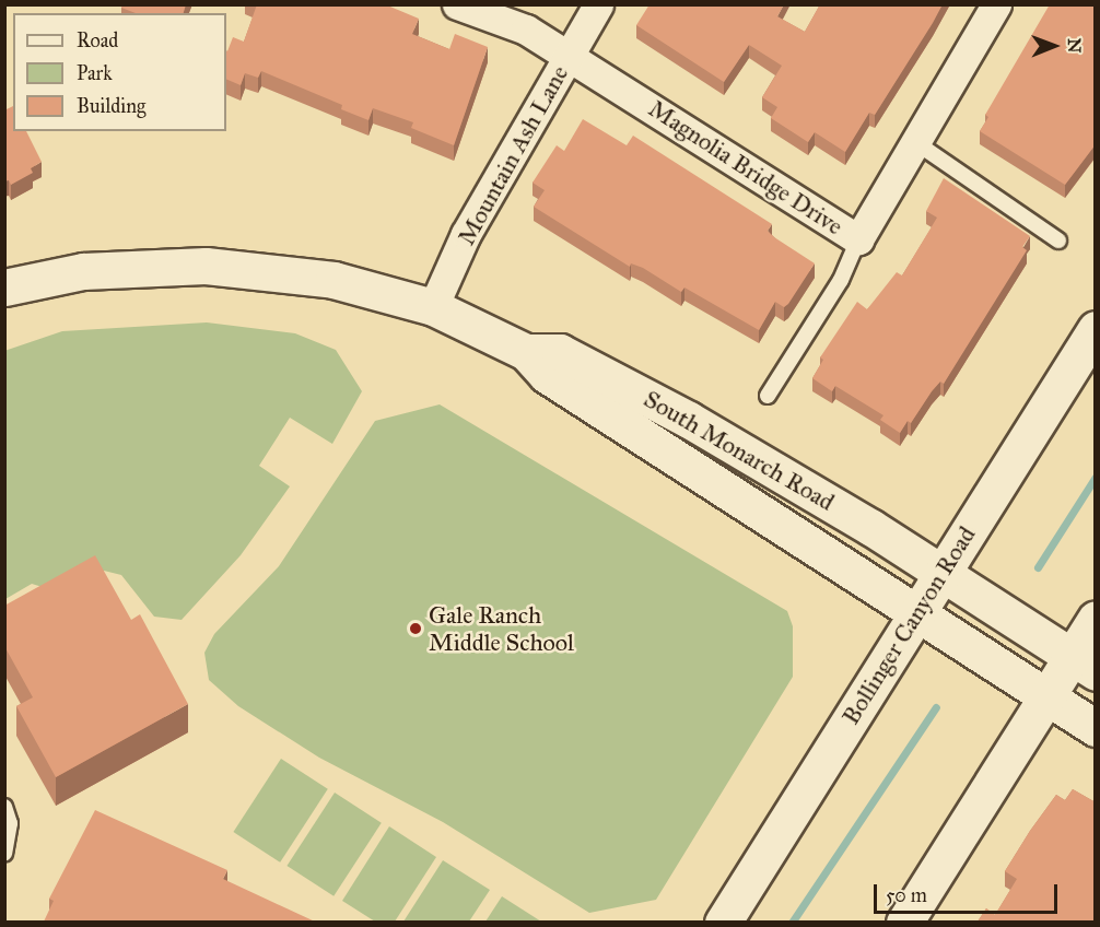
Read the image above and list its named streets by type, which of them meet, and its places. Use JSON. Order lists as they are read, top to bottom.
{
  "streets": {
    "street": [
      "Mountain Ash Lane",
      "Magnolia Bridge Drive",
      "South Monarch Road",
      "Bollinger Canyon Road"
    ]
  },
  "crossings": [
    ["Mountain Ash Lane", "Magnolia Bridge Drive"],
    ["Mountain Ash Lane", "South Monarch Road"],
    ["South Monarch Road", "Bollinger Canyon Road"]
  ],
  "places": ["Gale Ranch Middle School"],
  "legend": ["Road", "Park", "Building"],
  "scale_bar": "50 m",
  "north": "right"
}
